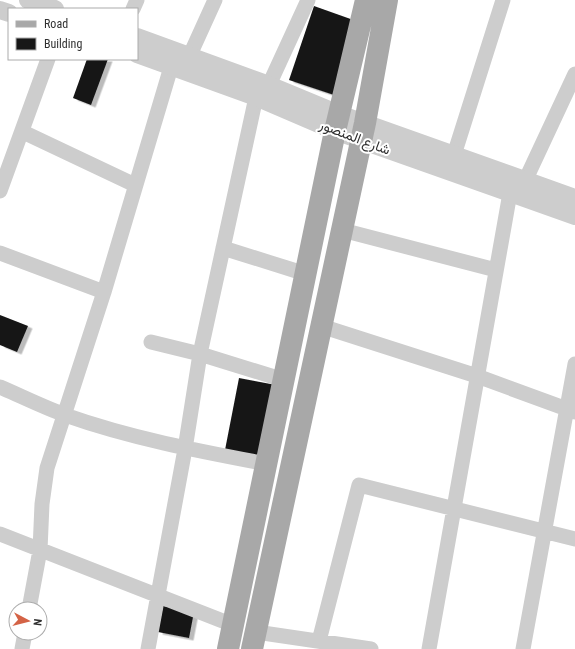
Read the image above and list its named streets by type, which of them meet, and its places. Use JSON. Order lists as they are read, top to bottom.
{
  "streets": {
    "street": ["شارع المنصور"]
  },
  "legend": ["Road", "Building"],
  "north": "right"
}
